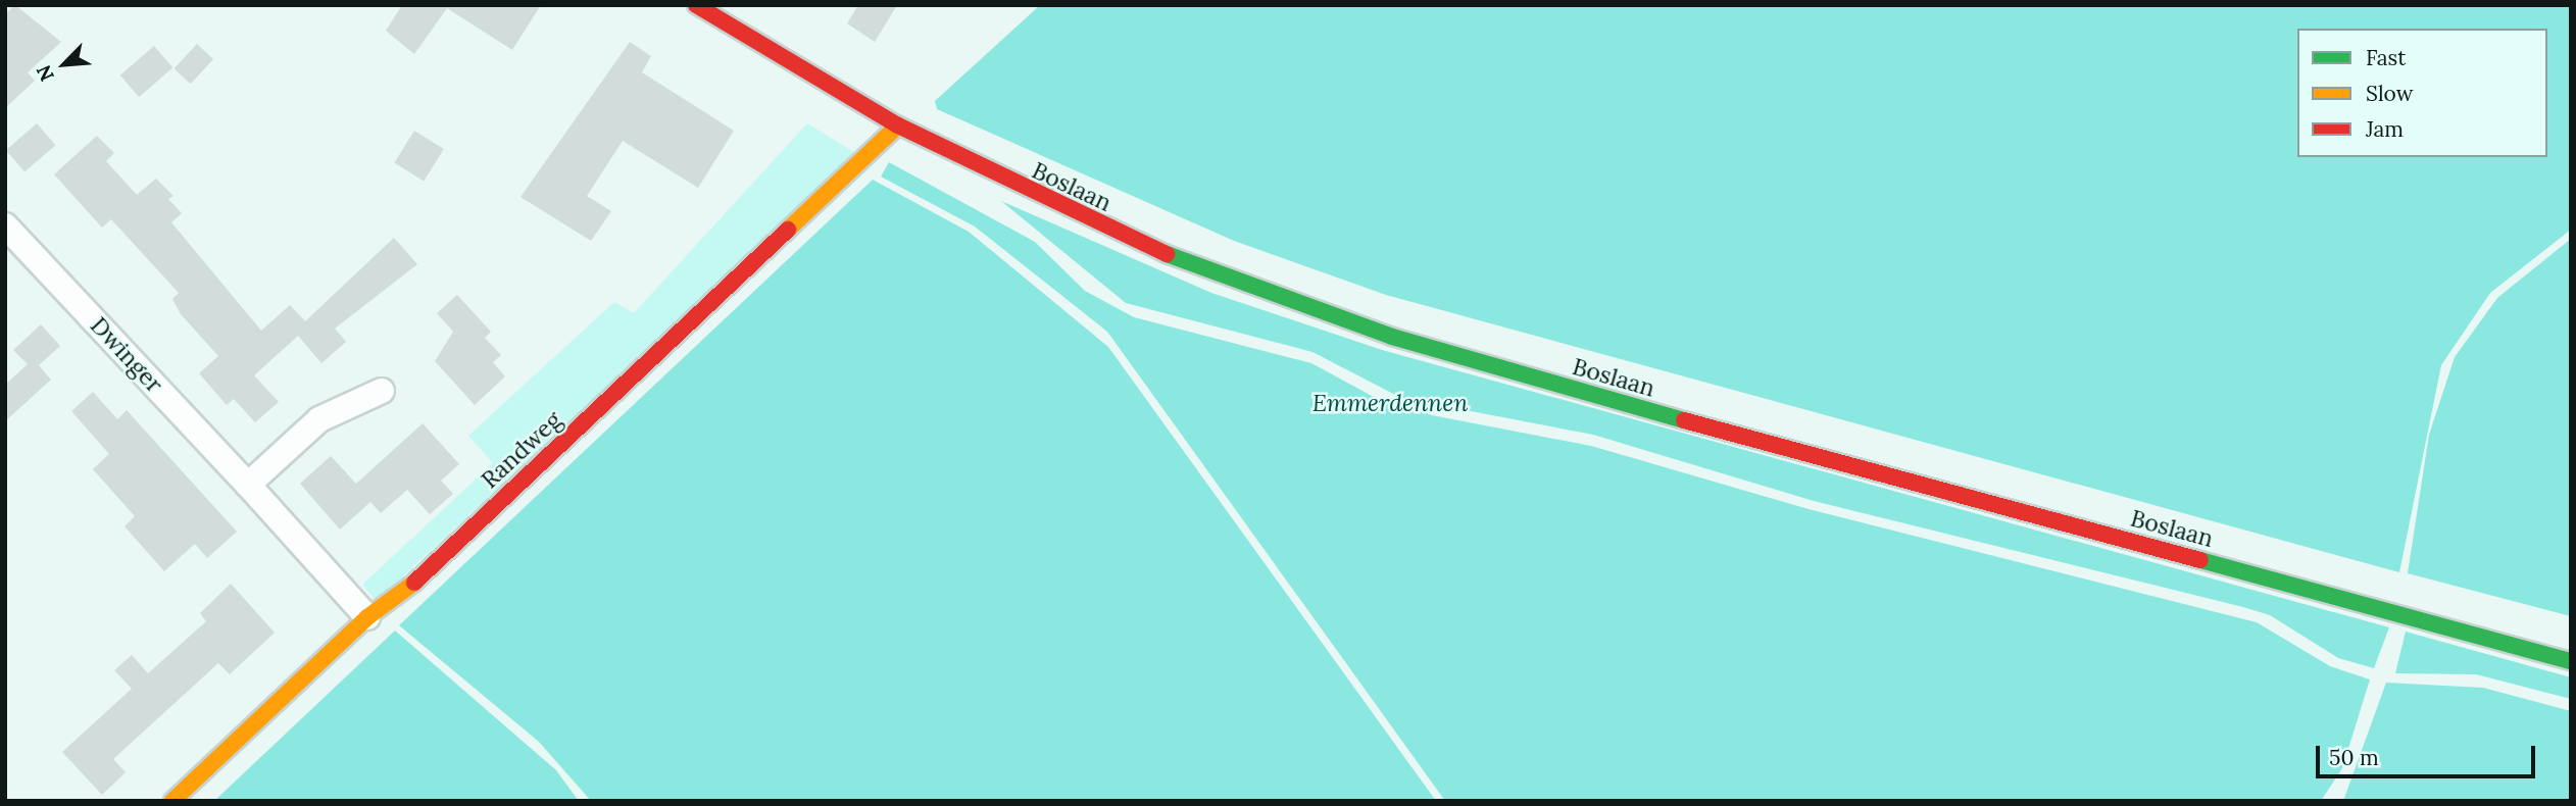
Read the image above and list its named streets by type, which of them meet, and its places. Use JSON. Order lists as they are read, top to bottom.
{
  "streets": {
    "main road": ["Boslaan", "Randweg"],
    "street": ["Dwinger"]
  },
  "crossings": [
    ["Boslaan", "Randweg"],
    ["Dwinger", "Randweg"]
  ],
  "parks": ["Emmerdennen"],
  "legend": ["Fast", "Slow", "Jam"],
  "scale_bar": "50 m",
  "north": "bottom left"
}
